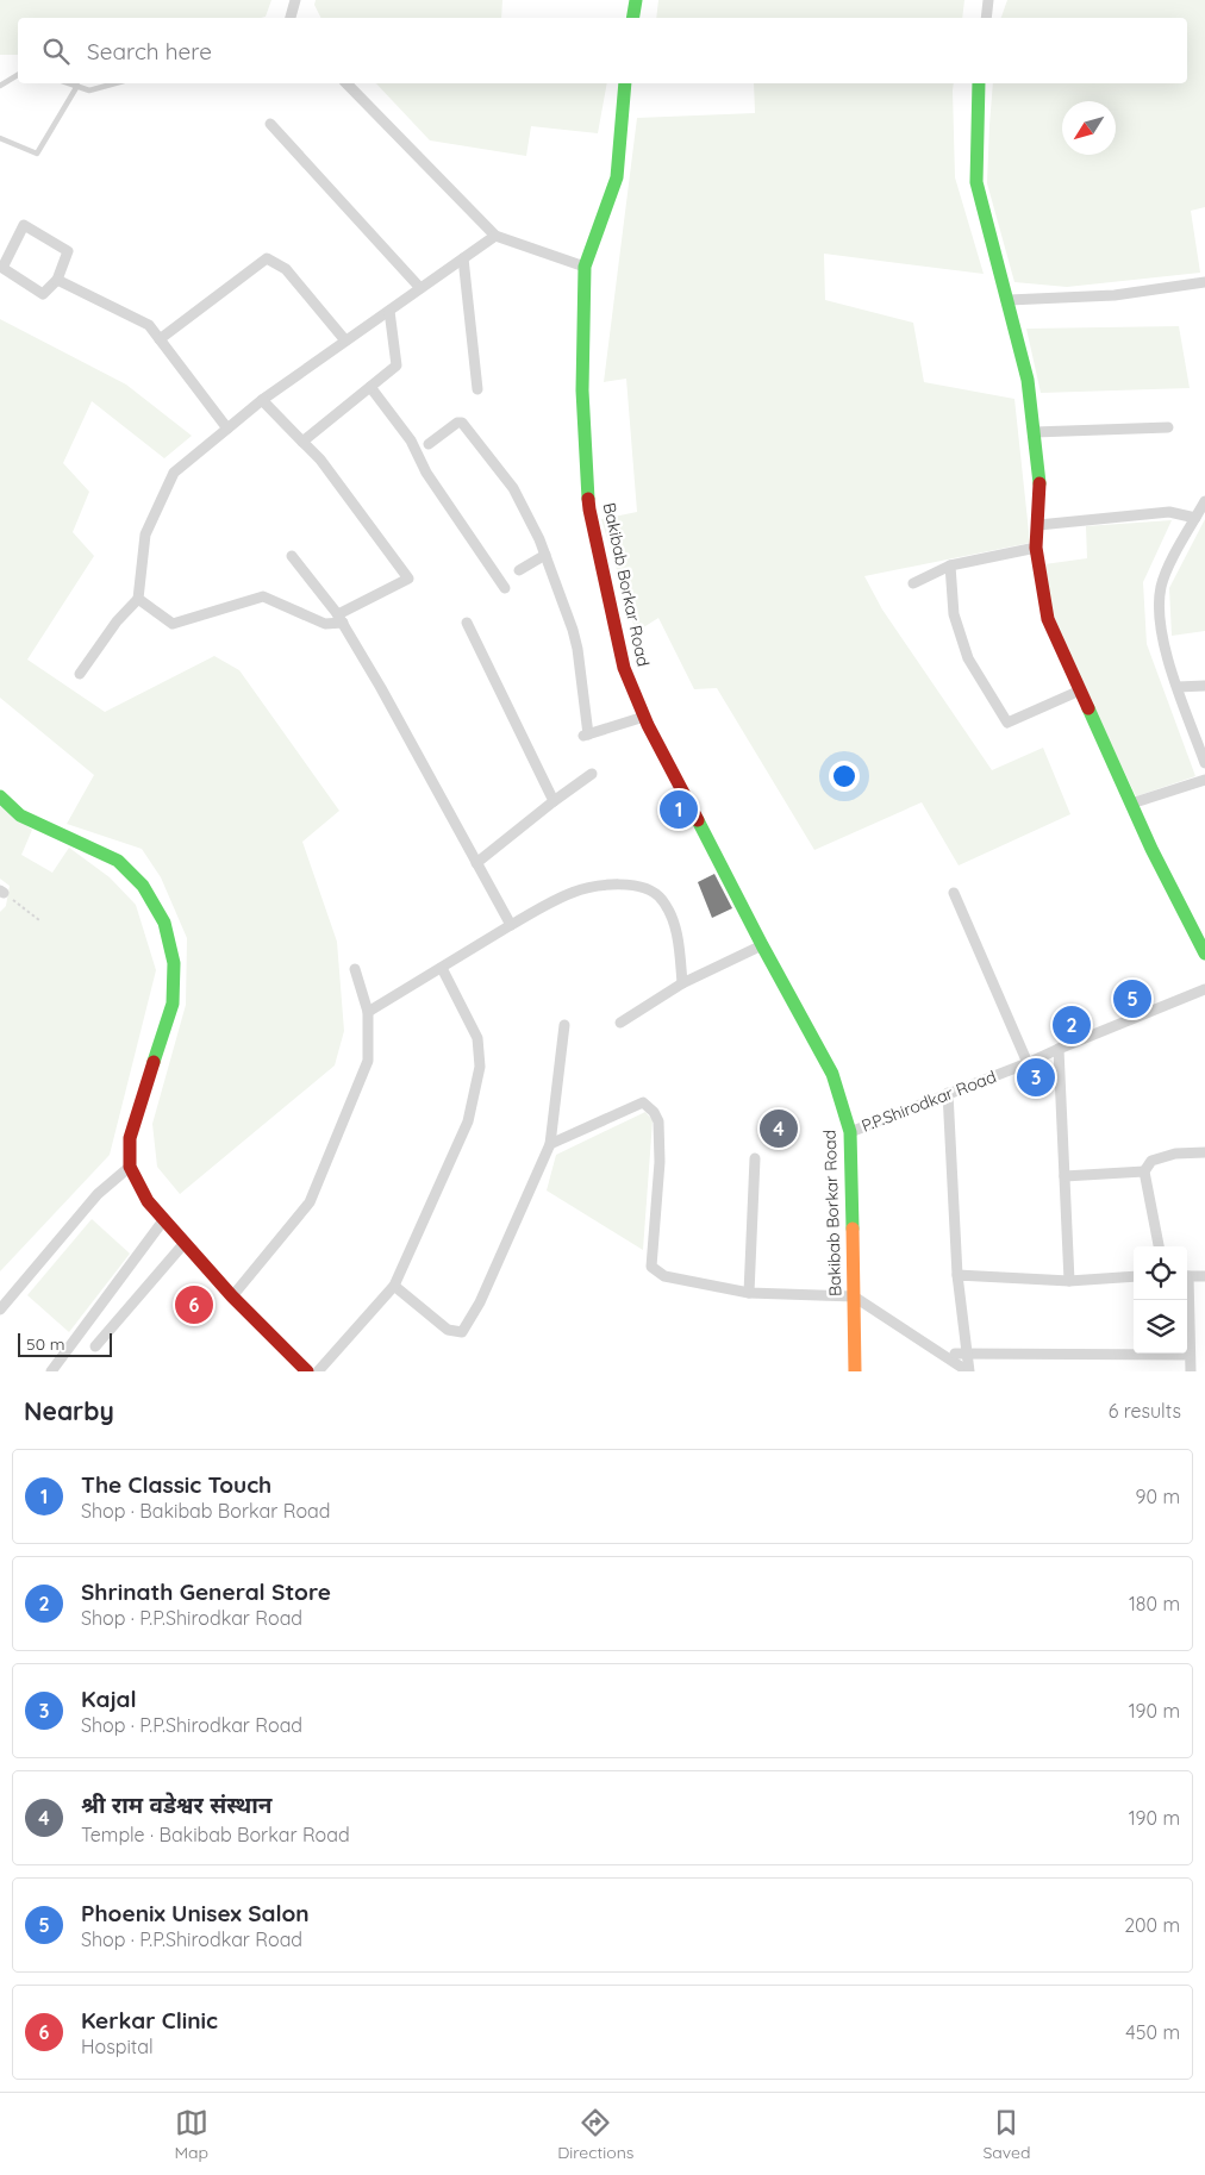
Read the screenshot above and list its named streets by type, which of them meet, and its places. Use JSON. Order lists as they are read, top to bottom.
{
  "streets": {
    "street": ["Bakibab Borkar Road", "P.P.Shirodkar Road"]
  },
  "crossings": [
    ["Bakibab Borkar Road", "P.P.Shirodkar Road"]
  ],
  "scale_bar": "50 m",
  "north": "bottom left",
  "page": {
    "search": "Search here",
    "pins": [
      "1",
      "5",
      "2",
      "3",
      "4",
      "6"
    ],
    "scale": "50 m",
    "heading": ["Nearby", "6 results"],
    "list": [
      {
        "mark": "1",
        "name": "The Classic Touch",
        "note": "Shop · Bakibab Borkar Road",
        "value": "90 m"
      },
      {
        "mark": "2",
        "name": "Shrinath General Store",
        "note": "Shop · P.P.Shirodkar Road",
        "value": "180 m"
      },
      {
        "mark": "3",
        "name": "Kajal",
        "note": "Shop · P.P.Shirodkar Road",
        "value": "190 m"
      },
      {
        "mark": "4",
        "name": "श्री राम वडेश्वर संस्थान",
        "note": "Temple · Bakibab Borkar Road",
        "value": "190 m"
      },
      {
        "mark": "5",
        "name": "Phoenix Unisex Salon",
        "note": "Shop · P.P.Shirodkar Road",
        "value": "200 m"
      },
      {
        "mark": "6",
        "name": "Kerkar Clinic",
        "note": "Hospital",
        "value": "450 m"
      }
    ],
    "nav": ["Map", "Directions", "Saved"]
  }
}
